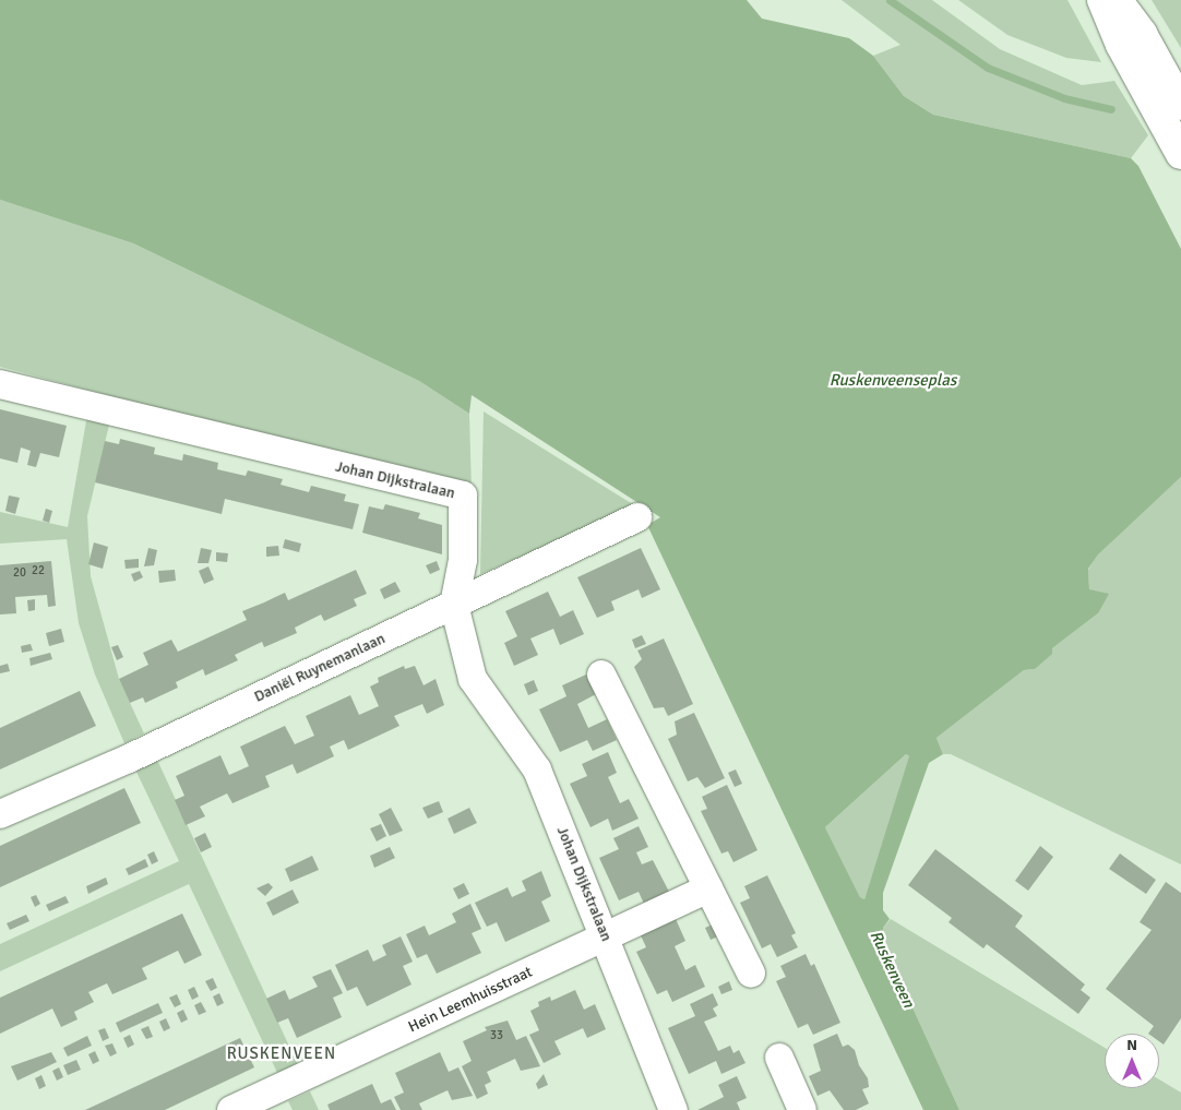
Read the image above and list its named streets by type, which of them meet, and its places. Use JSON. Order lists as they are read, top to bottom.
{
  "streets": {
    "street": ["Johan Dijkstralaan", "Daniël Ruynemanlaan", "Hein Leemhuisstraat"]
  },
  "crossings": [
    ["Johan Dijkstralaan", "Daniël Ruynemanlaan"],
    ["Johan Dijkstralaan", "Hein Leemhuisstraat"]
  ],
  "districts": ["RUSKENVEEN"],
  "water": ["Ruskenveenseplas", "Ruskenveen"],
  "house_numbers": ["22", "20", "33"],
  "north": "top"
}
